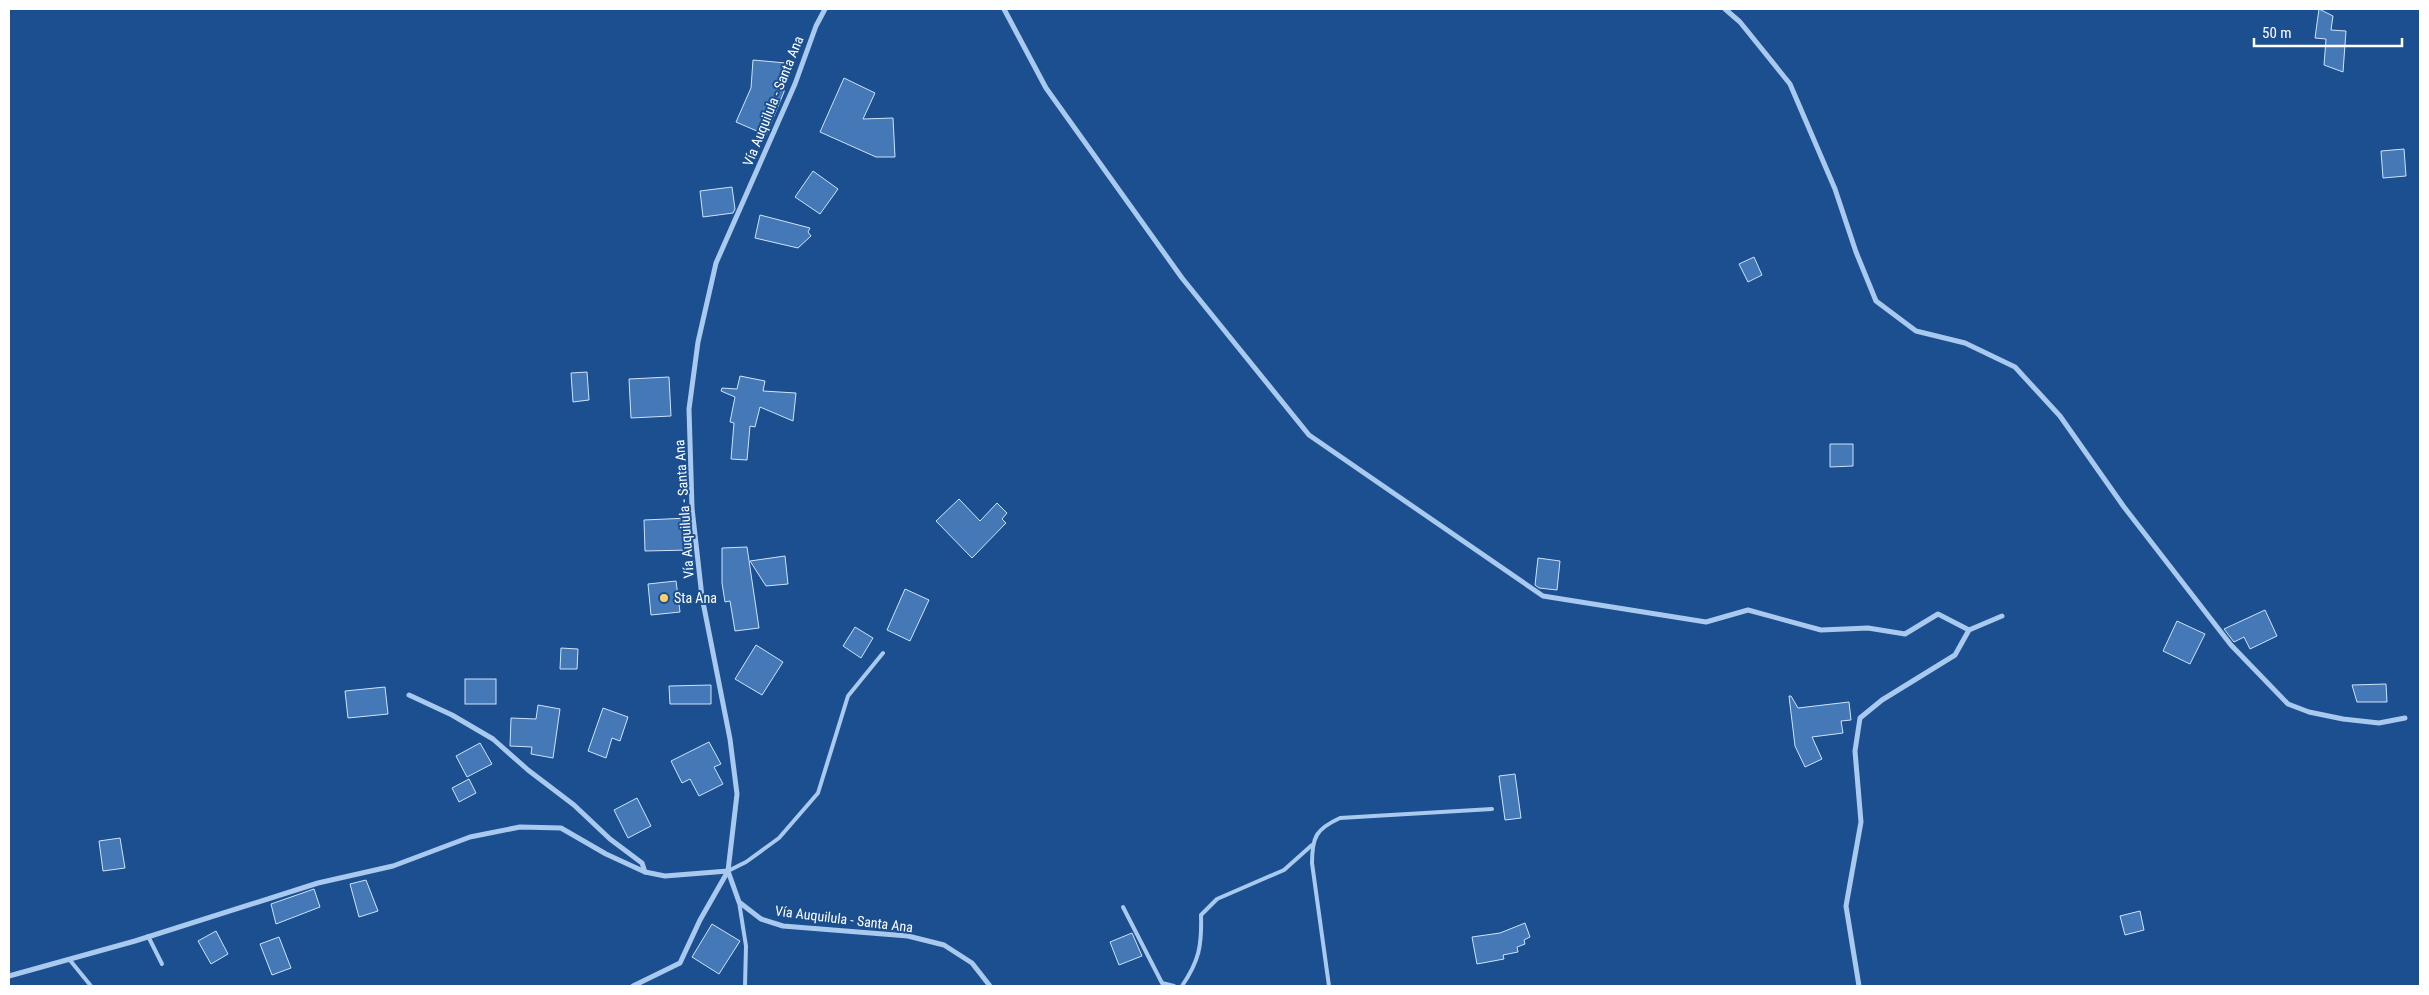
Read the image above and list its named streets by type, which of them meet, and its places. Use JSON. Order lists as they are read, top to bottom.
{
  "streets": {
    "street": ["Vía Auquilula - Santa Ana"]
  },
  "places": ["Sta Ana"],
  "scale_bar": "50 m"
}
